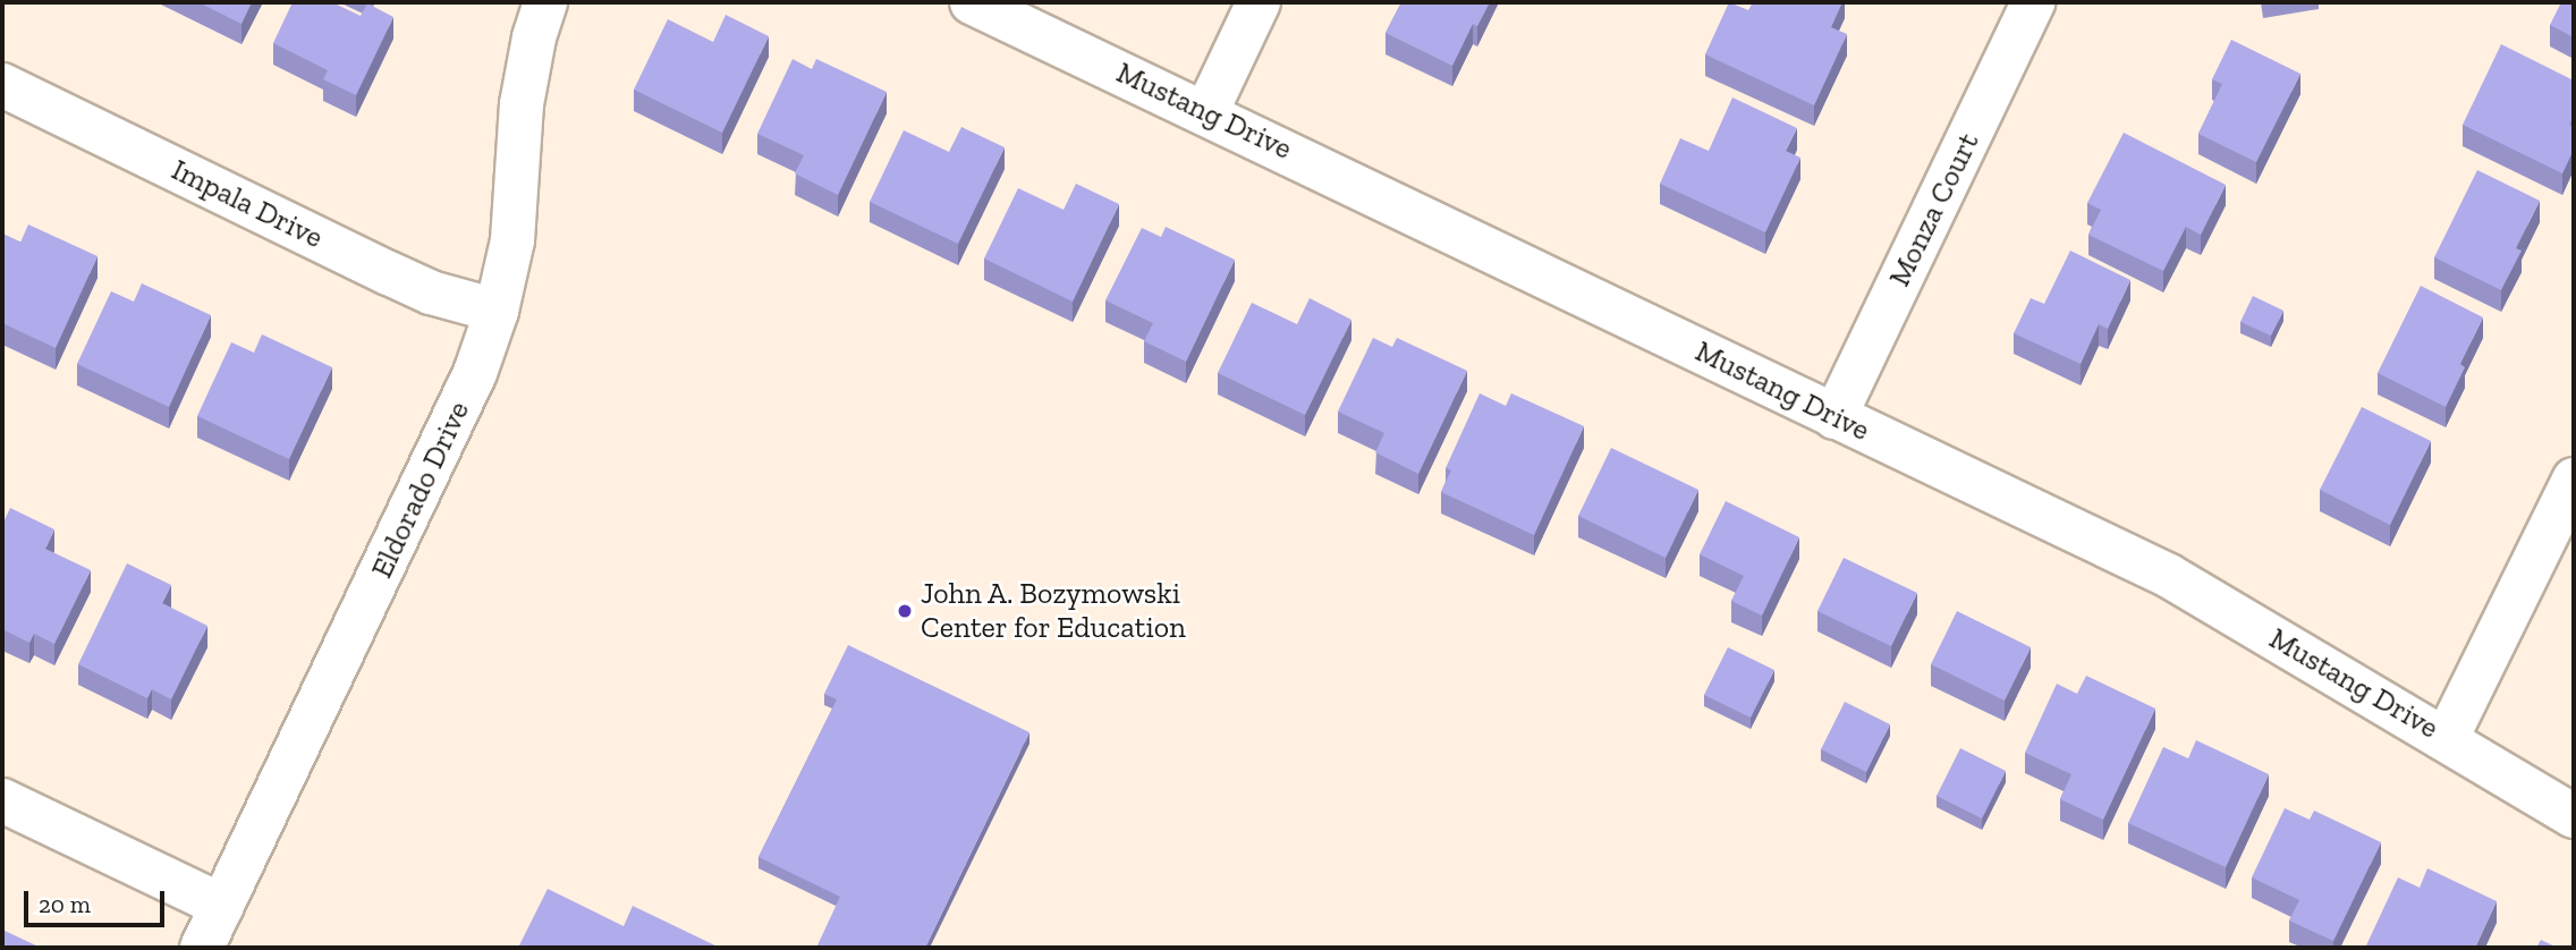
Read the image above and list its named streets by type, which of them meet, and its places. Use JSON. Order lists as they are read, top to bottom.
{
  "streets": {
    "street": [
      "Mustang Drive",
      "Impala Drive",
      "Monza Court",
      "Eldorado Drive"
    ]
  },
  "crossings": [
    ["Mustang Drive", "Monza Court"],
    ["Impala Drive", "Eldorado Drive"]
  ],
  "places": ["John A. Bozymowski Center for Education"],
  "scale_bar": "20 m"
}
